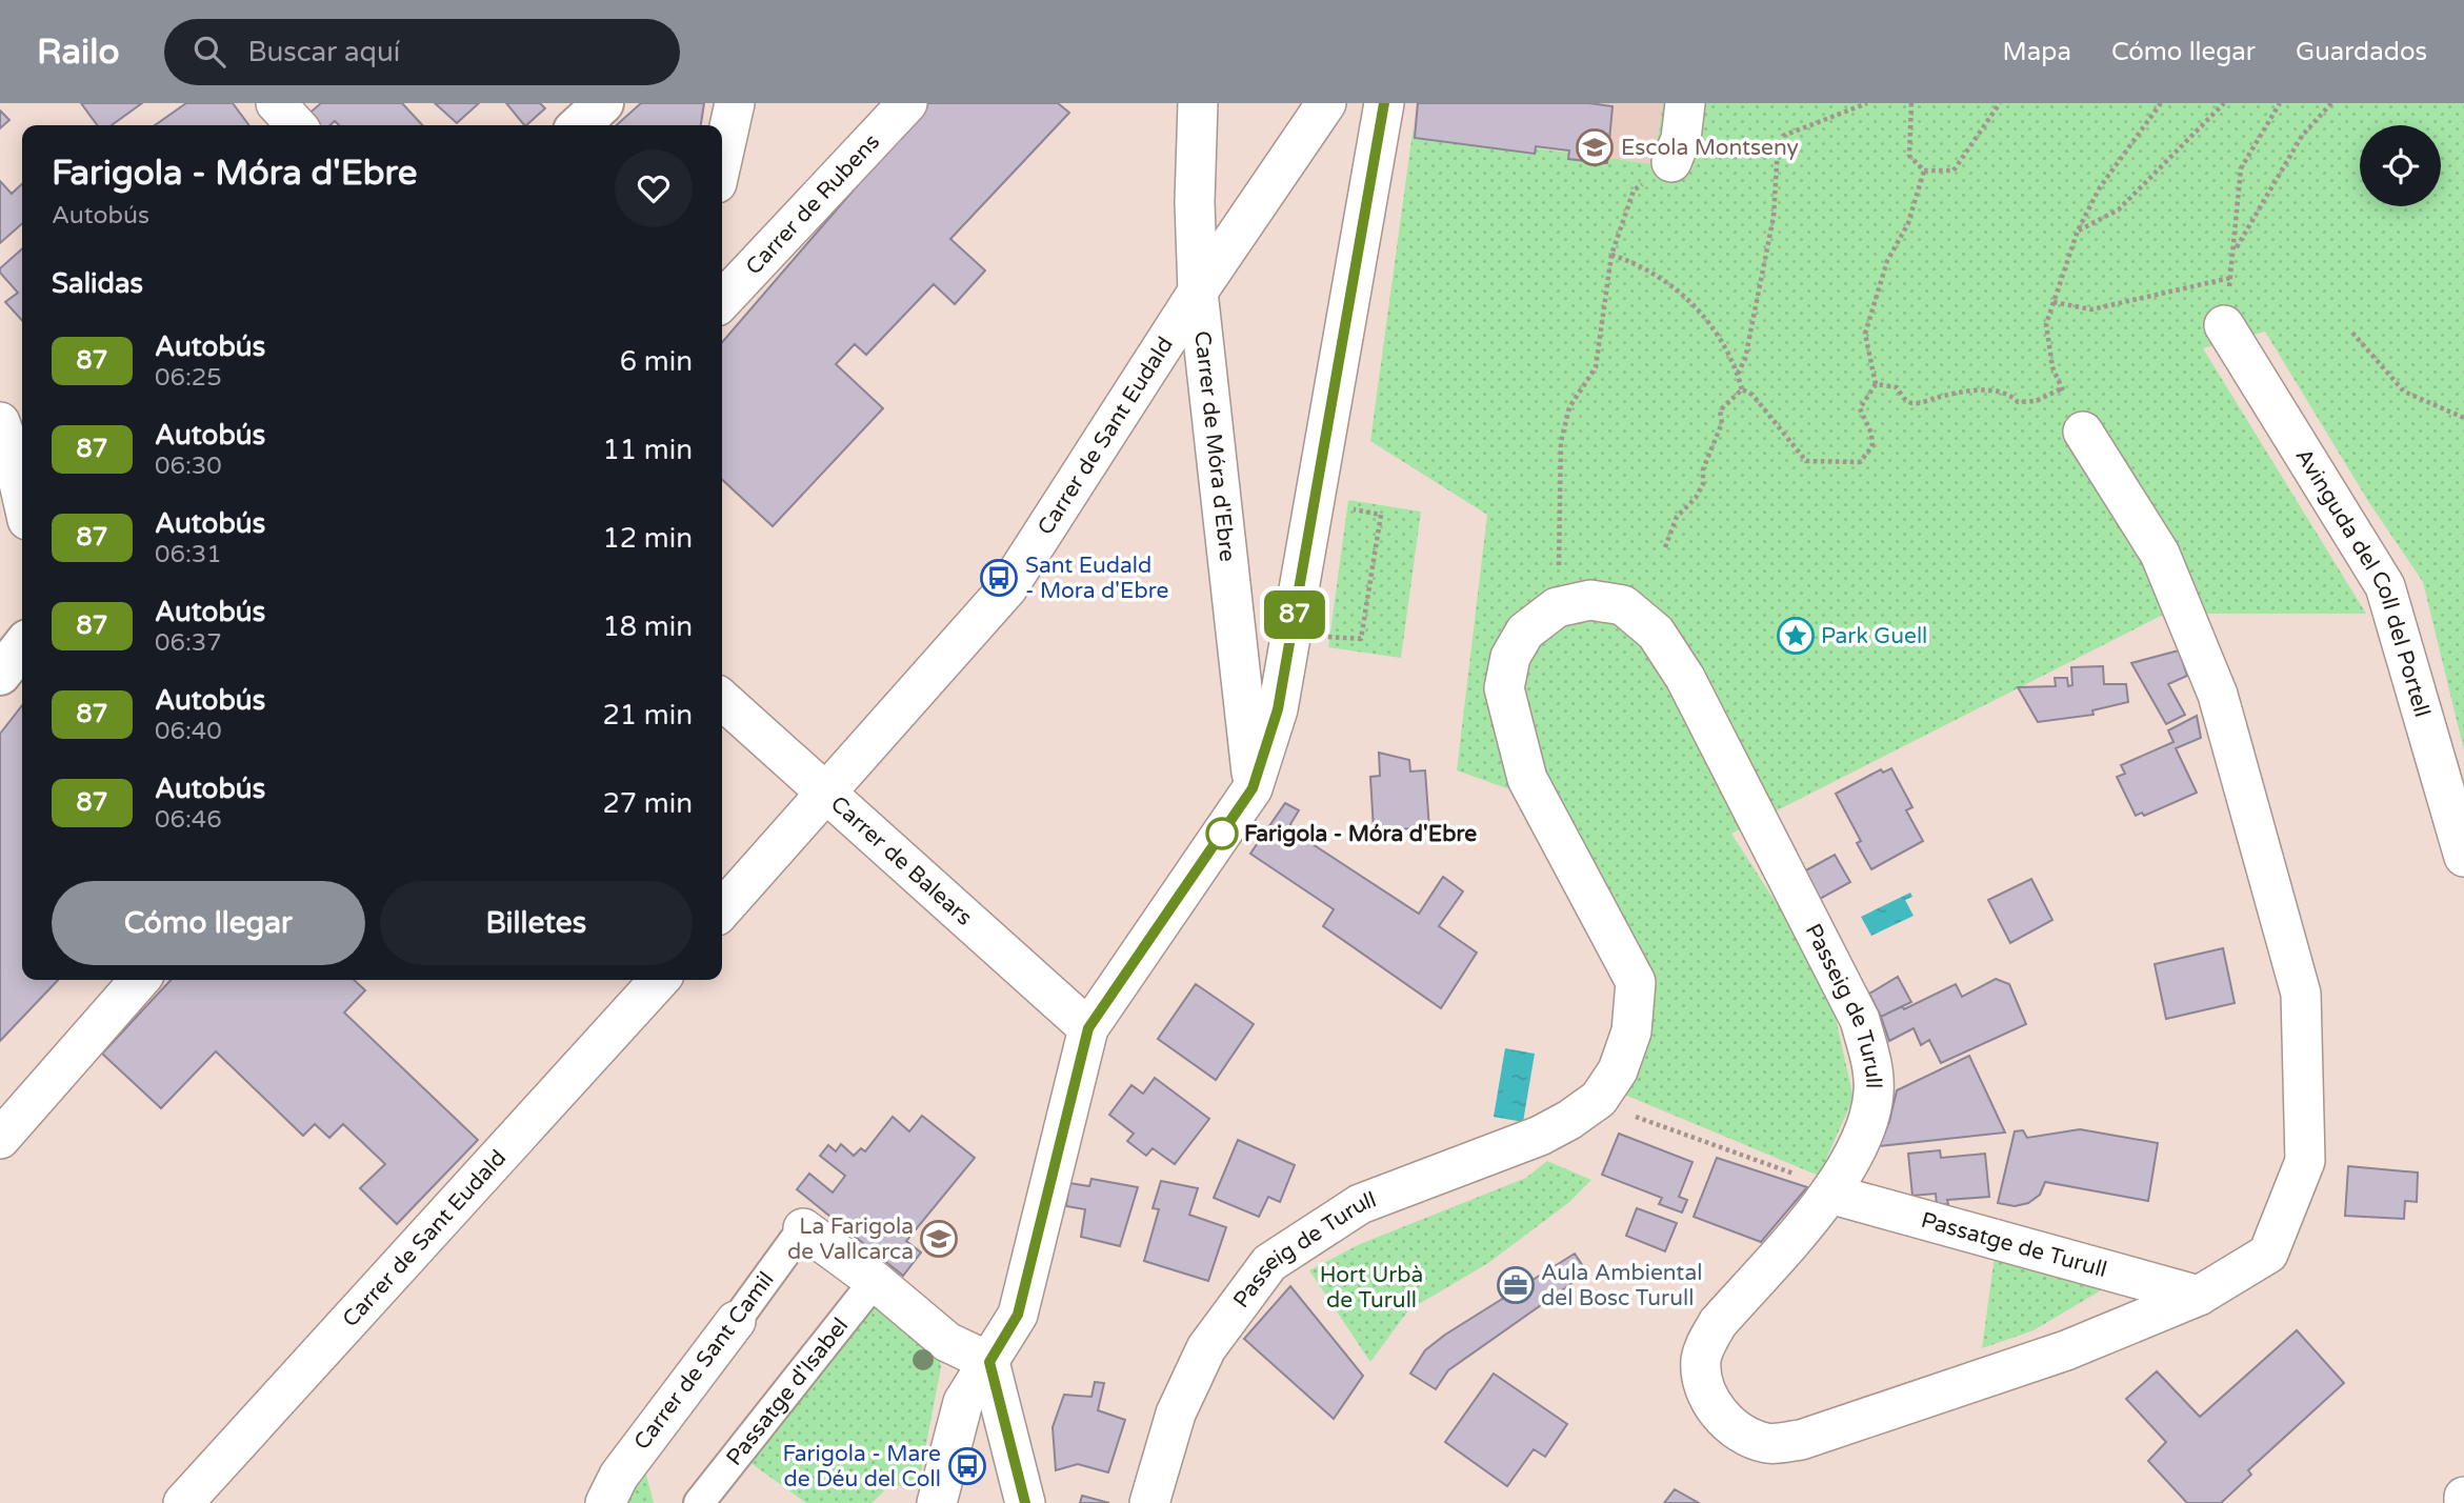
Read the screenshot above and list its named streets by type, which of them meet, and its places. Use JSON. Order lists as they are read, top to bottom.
{
  "streets": {
    "street": [
      "Carrer de Rubens",
      "Carrer de Sant Eudald",
      "Carrer de Móra d'Ebre",
      "Avinguda del Coll del Portell",
      "Carrer de Balears",
      "Passeig de Turull",
      "Passatge de Turull",
      "Carrer de Sant Camil",
      "Passatge d'Isabel"
    ]
  },
  "crossings": [
    ["Carrer de Sant Eudald", "Carrer de Móra d'Ebre"],
    ["Carrer de Sant Eudald", "Carrer de Balears"],
    ["Passeig de Turull", "Passatge de Turull"],
    ["Carrer de Sant Camil", "Passatge d'Isabel"]
  ],
  "parks": ["Hort Urbà de Turull"],
  "places": {
    "school or university": ["Escola Montseny", "La Farigola de Vallcarca"],
    "bus stop": ["Sant Eudald - Mora d'Ebre", "Farigola - Mare de Déu del Coll"],
    "place": ["Park Guell"],
    "other": ["Farigola - Móra d'Ebre"],
    "office": ["Aula Ambiental del Bosc Turull"]
  },
  "lines": ["bus line 87"],
  "page": {
    "header": "Railo",
    "search": "Buscar aquí",
    "nav": ["Mapa", "Cómo llegar", "Guardados"],
    "on_map": "87",
    "heading": [
      ["Farigola - Móra d'Ebre", "Autobús"],
      "Salidas"
    ],
    "list": [
      {
        "mark": "87",
        "name": "Autobús",
        "note": "06:25",
        "value": "6 min"
      },
      {
        "mark": "87",
        "name": "Autobús",
        "note": "06:30",
        "value": "11 min"
      },
      {
        "mark": "87",
        "name": "Autobús",
        "note": "06:31",
        "value": "12 min"
      },
      {
        "mark": "87",
        "name": "Autobús",
        "note": "06:37",
        "value": "18 min"
      },
      {
        "mark": "87",
        "name": "Autobús",
        "note": "06:40",
        "value": "21 min"
      },
      {
        "mark": "87",
        "name": "Autobús",
        "note": "06:46",
        "value": "27 min"
      }
    ],
    "buttons": ["Cómo llegar", "Billetes"]
  }
}
